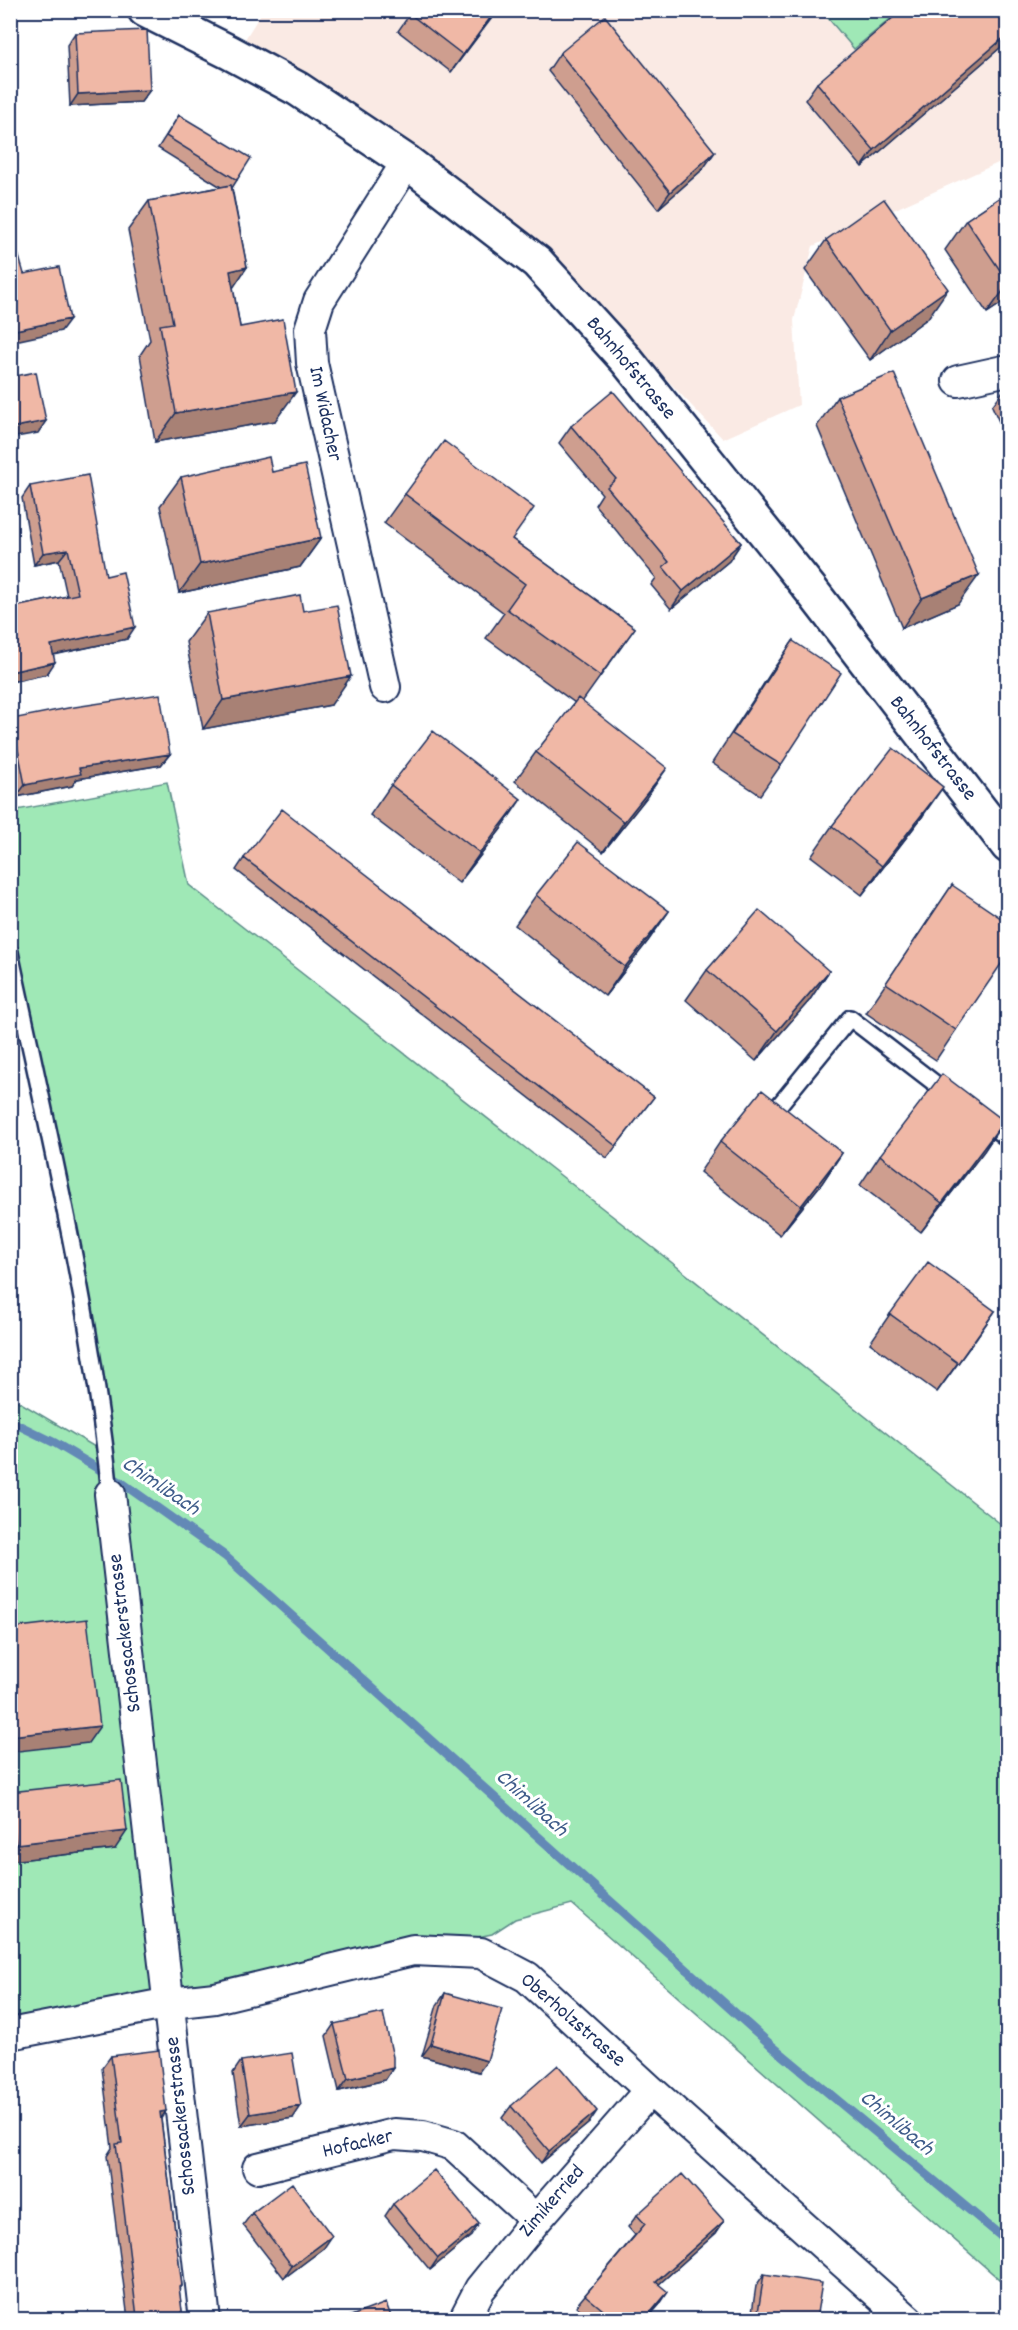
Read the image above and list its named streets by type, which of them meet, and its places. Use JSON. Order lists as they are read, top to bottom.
{
  "streets": {
    "main road": ["Bahnhofstrasse"],
    "street": [
      "Im Widacher",
      "Schossackerstrasse",
      "Oberholzstrasse",
      "Hofacker",
      "Zimikerried"
    ]
  },
  "crossings": [
    ["Bahnhofstrasse", "Im Widacher"],
    ["Schossackerstrasse", "Oberholzstrasse"],
    ["Oberholzstrasse", "Zimikerried"],
    ["Hofacker", "Zimikerried"]
  ],
  "water": ["Chimlibach"]
}
